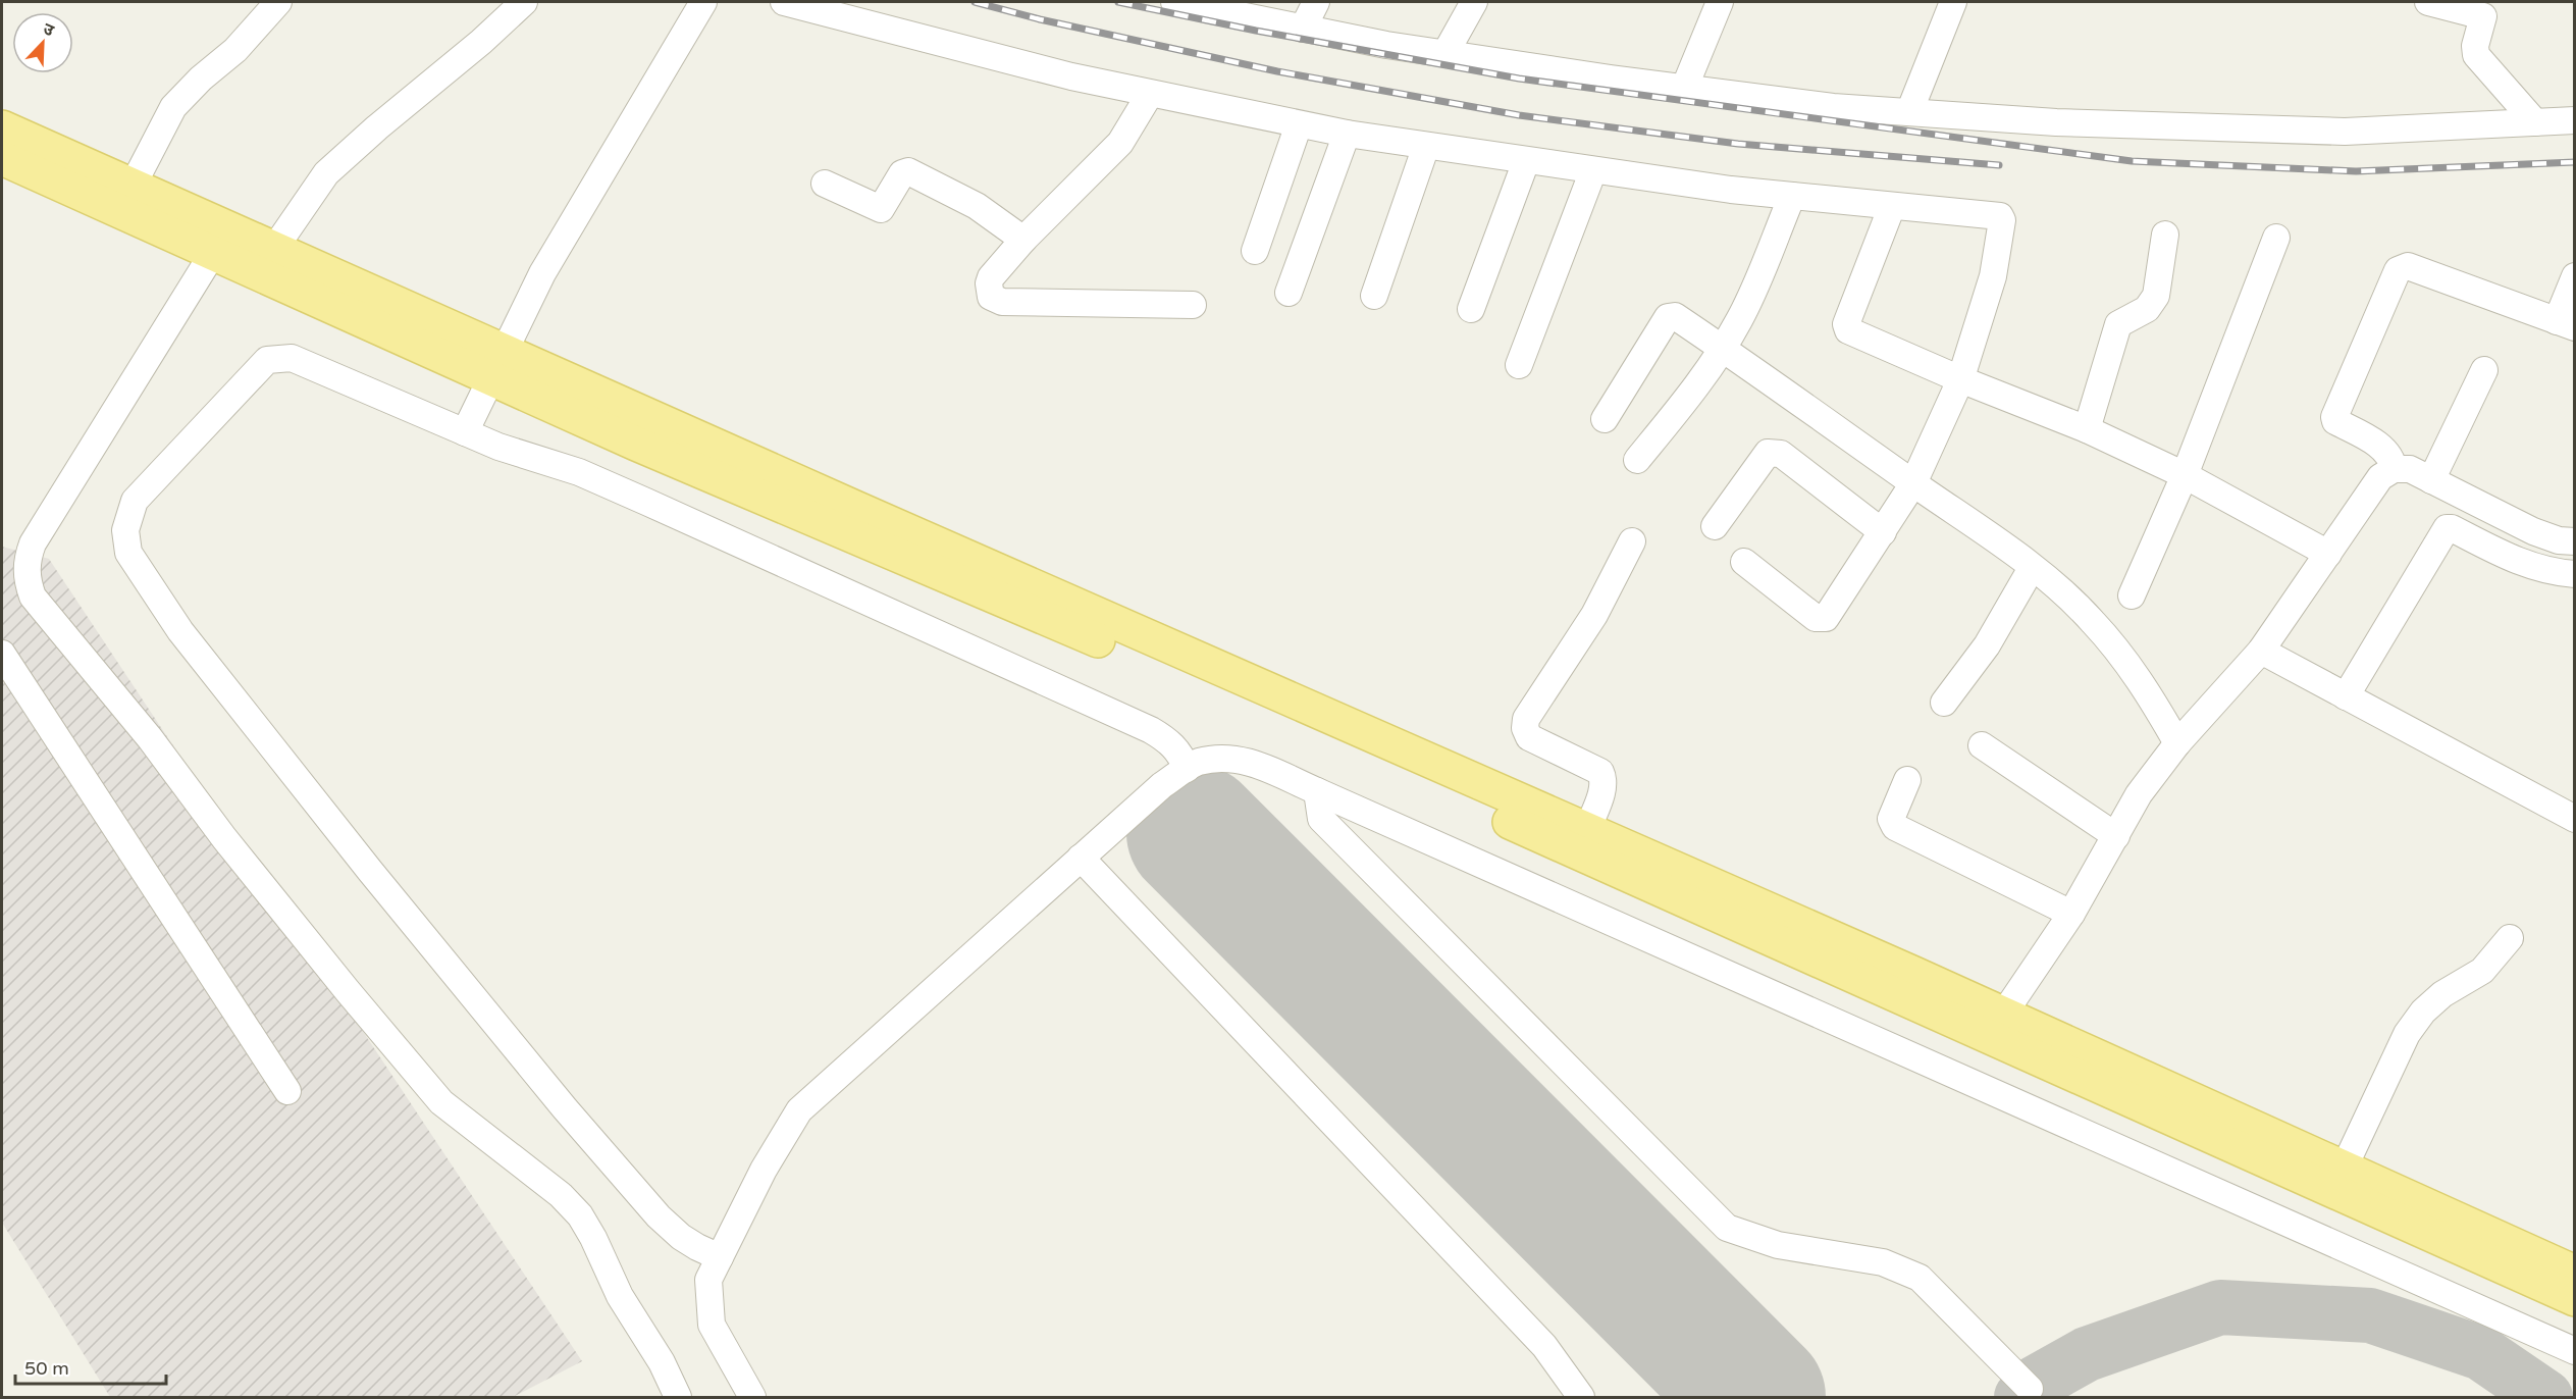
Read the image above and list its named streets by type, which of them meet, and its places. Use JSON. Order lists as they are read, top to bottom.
{
  "scale_bar": "50 m",
  "north": "top right"
}
